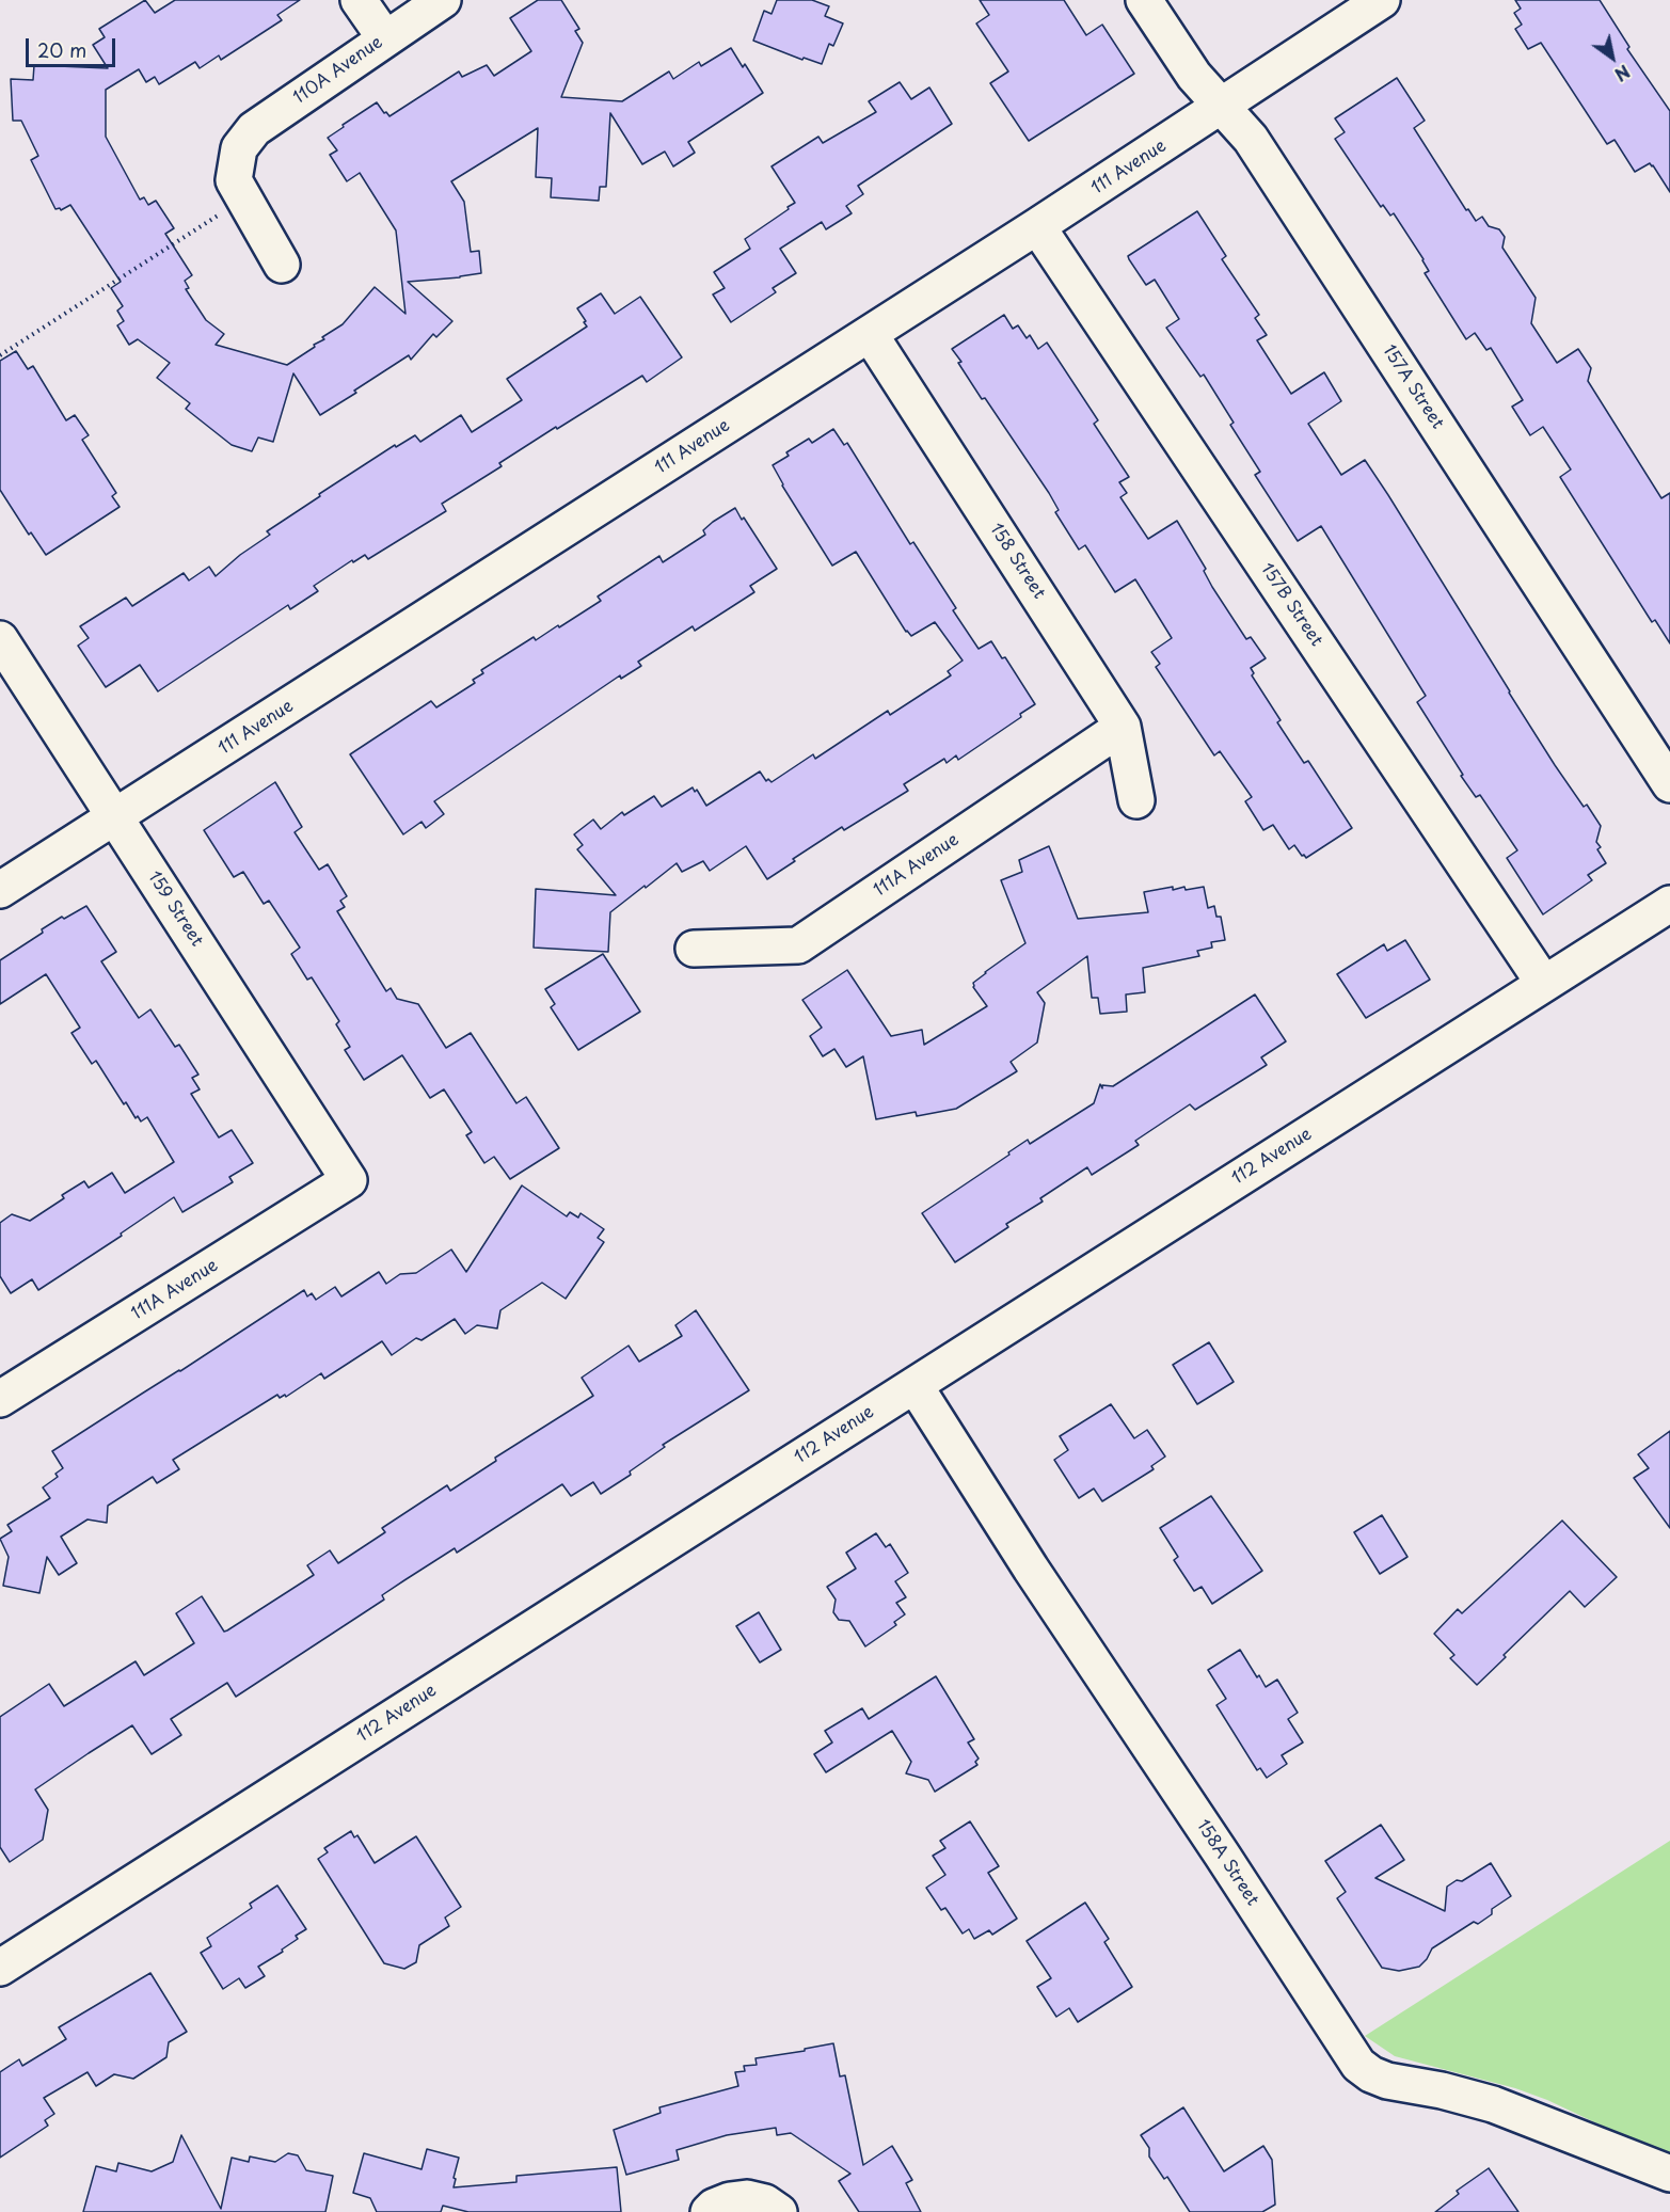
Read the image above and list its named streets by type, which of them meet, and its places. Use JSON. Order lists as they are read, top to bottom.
{
  "streets": {
    "street": [
      "110A Avenue",
      "111 Avenue",
      "157A Street",
      "158 Street",
      "157B Street",
      "111A Avenue",
      "159 Street",
      "112 Avenue",
      "158A Street"
    ]
  },
  "crossings": [
    ["111 Avenue", "157A Street"],
    ["111 Avenue", "158 Street"],
    ["111 Avenue", "157B Street"],
    ["111 Avenue", "159 Street"],
    ["158 Street", "111A Avenue"],
    ["157B Street", "112 Avenue"],
    ["111A Avenue", "159 Street"],
    ["112 Avenue", "158A Street"]
  ],
  "scale_bar": "20 m",
  "north": "bottom right"
}
